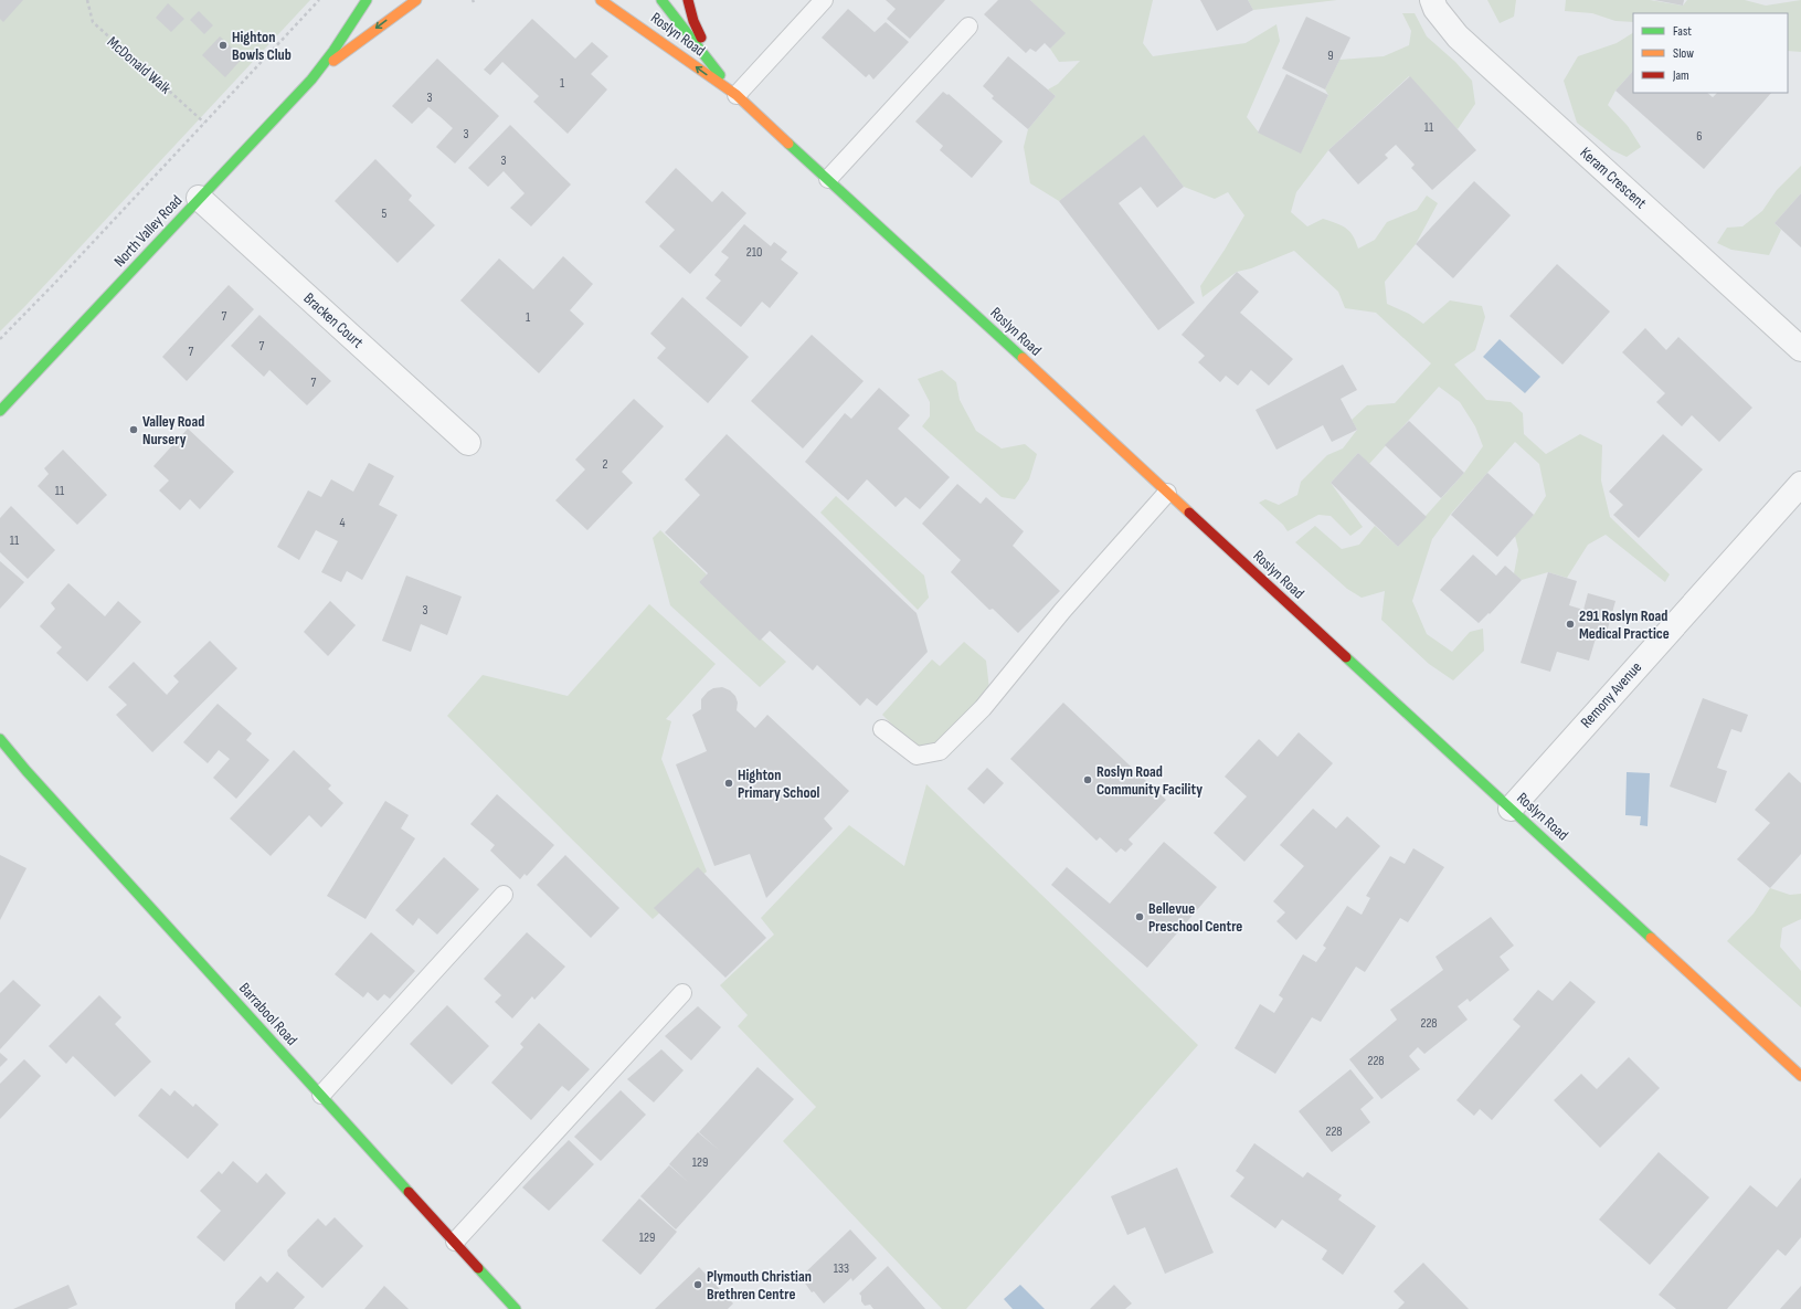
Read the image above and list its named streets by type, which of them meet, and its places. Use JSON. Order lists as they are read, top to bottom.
{
  "streets": {
    "street": [
      "Roslyn Road",
      "Keram Crescent",
      "North Valley Road",
      "Bracken Court",
      "Remony Avenue",
      "Barrabool Road"
    ],
    "path": ["McDonald Walk"]
  },
  "crossings": [
    ["Roslyn Road", "Remony Avenue"],
    ["North Valley Road", "Bracken Court"]
  ],
  "places": [
    "Highton Bowls Club",
    "Valley Road Nursery",
    "291 Roslyn Road Medical Practice",
    "Roslyn Road Community Facility",
    "Highton Primary School",
    "Bellevue Preschool Centre",
    "Plymouth Christian Brethren Centre"
  ],
  "house_numbers": [
    "9",
    "1",
    "3",
    "11",
    "3",
    "6",
    "3",
    "5",
    "210",
    "7",
    "1",
    "7",
    "7",
    "7",
    "2",
    "11",
    "4",
    "11",
    "3",
    "228",
    "228",
    "228",
    "129",
    "129",
    "133"
  ],
  "legend": ["Fast", "Slow", "Jam"]
}
